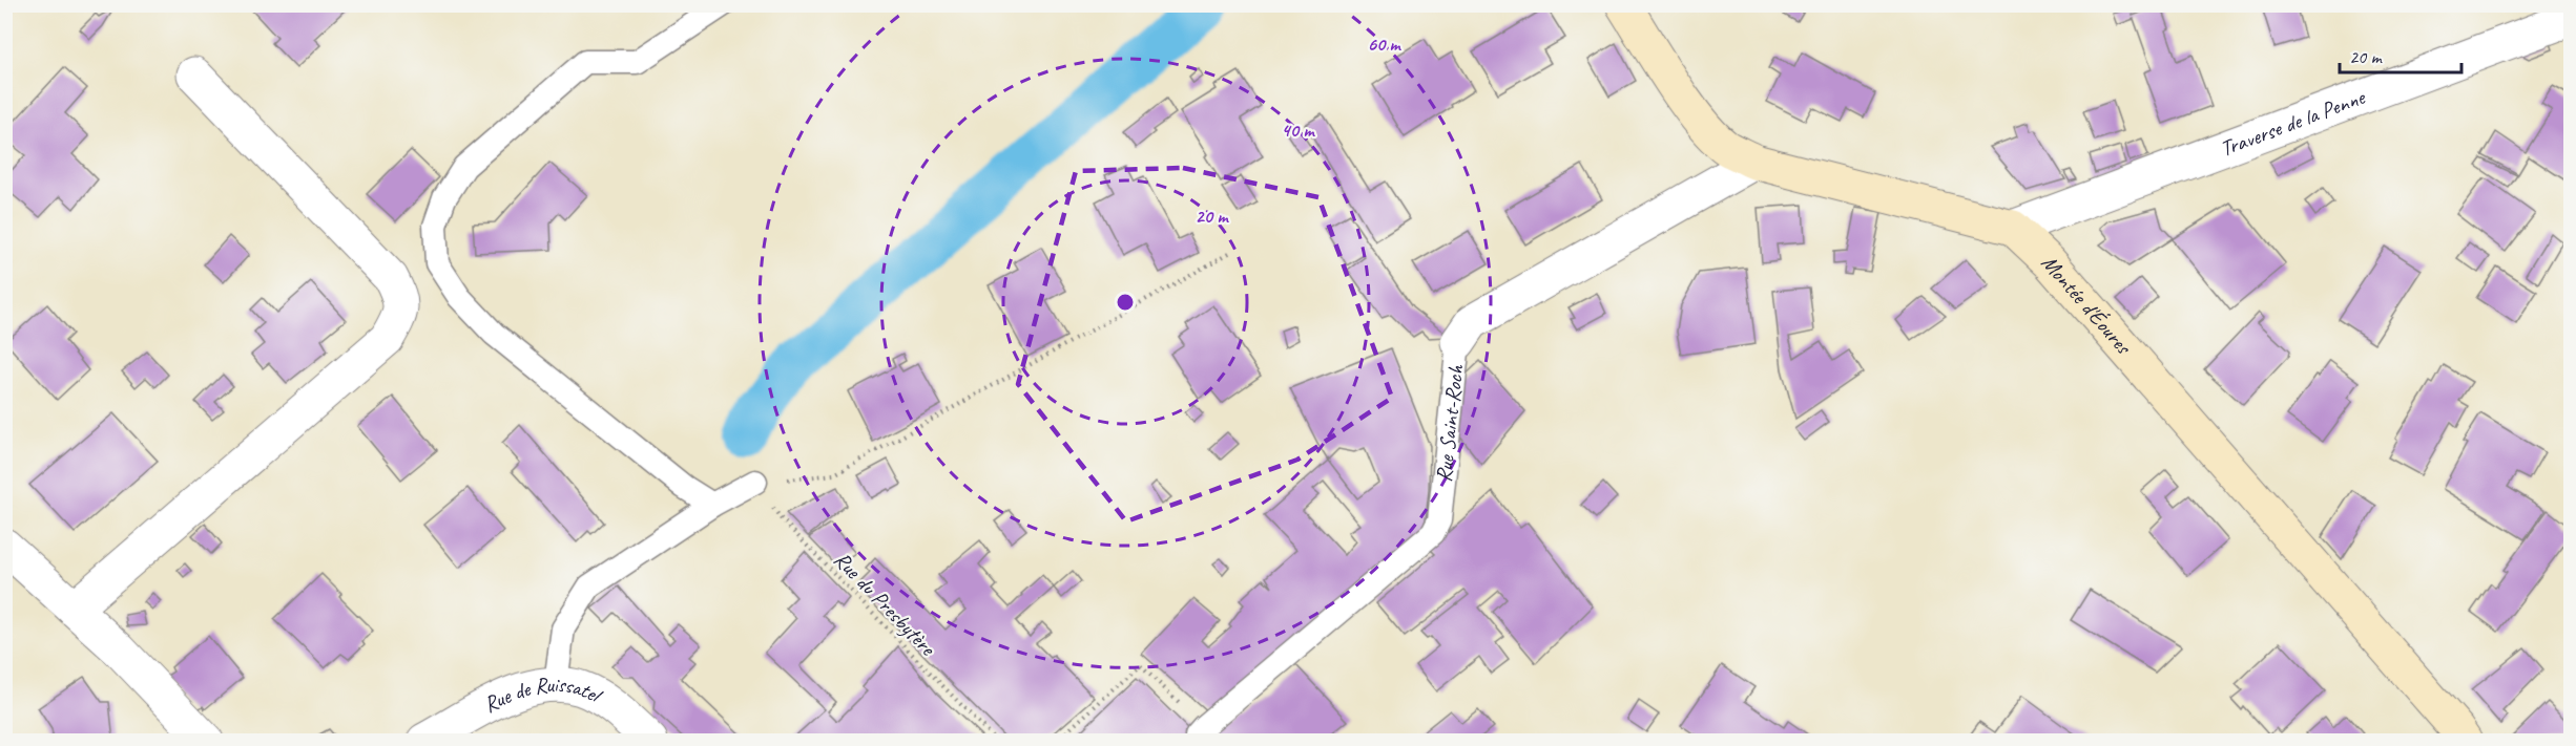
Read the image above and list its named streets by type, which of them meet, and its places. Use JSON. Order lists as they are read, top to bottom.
{
  "streets": {
    "street": [
      "Traverse de la Penne",
      "Montée d'Éoures",
      "Rue Saint-Roch",
      "Rue de Ruissatel"
    ],
    "path": ["Rue du Presbytère"]
  },
  "crossings": [
    ["Traverse de la Penne", "Montée d'Éoures"],
    ["Montée d'Éoures", "Rue Saint-Roch"]
  ],
  "scale_bar": "20 m",
  "rings": ["60 m", "40 m", "20 m"]
}
